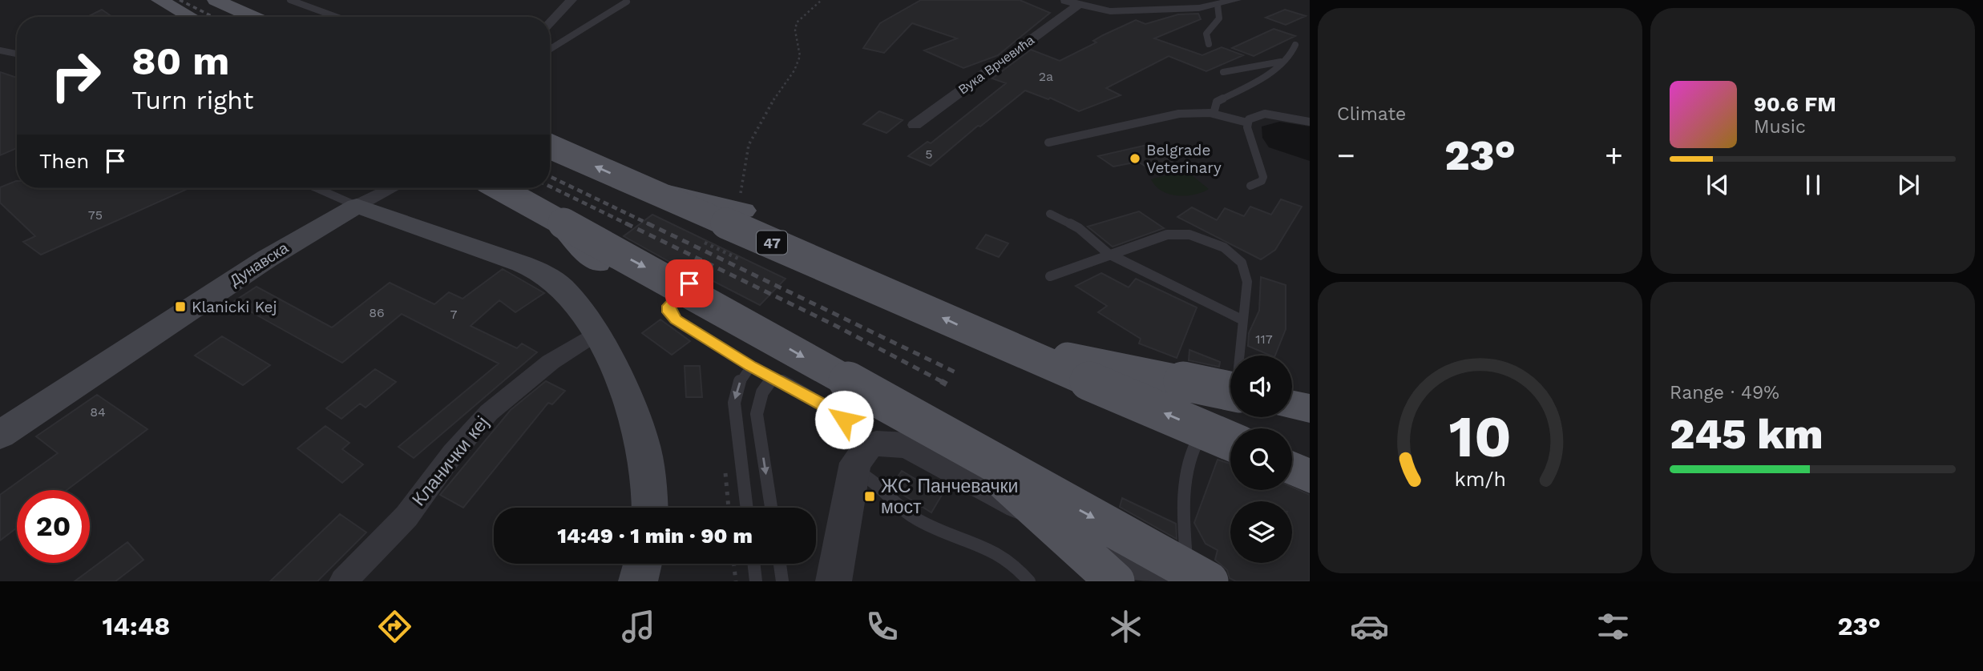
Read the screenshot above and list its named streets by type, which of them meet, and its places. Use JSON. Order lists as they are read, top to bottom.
{
  "streets": {
    "main road": ["47", "Дунавска"],
    "street": ["Вука Врчевића", "Кланички кеј"]
  },
  "places": {
    "other": ["Belgrade Veterinary"],
    "transit": ["Klanicki Kej", "ЖС Панчевачки мост"]
  },
  "house_numbers": [
    "2a",
    "5",
    "75",
    "86",
    "7",
    "117",
    "84"
  ],
  "page": {
    "tile": [
      "Climate",
      ["Range · 49%", "245 km"]
    ],
    "turn": ["80 m", "Turn right"],
    "song": ["90.6 FM", "Music"],
    "heat": ["−", "23°", "+"],
    "then": "Then",
    "limit": "20",
    "trip": "14:49 · 1 min · 90 m",
    "tabs": ["14:48", "23°"],
    "gauge": ["10", "km/h"]
  }
}
